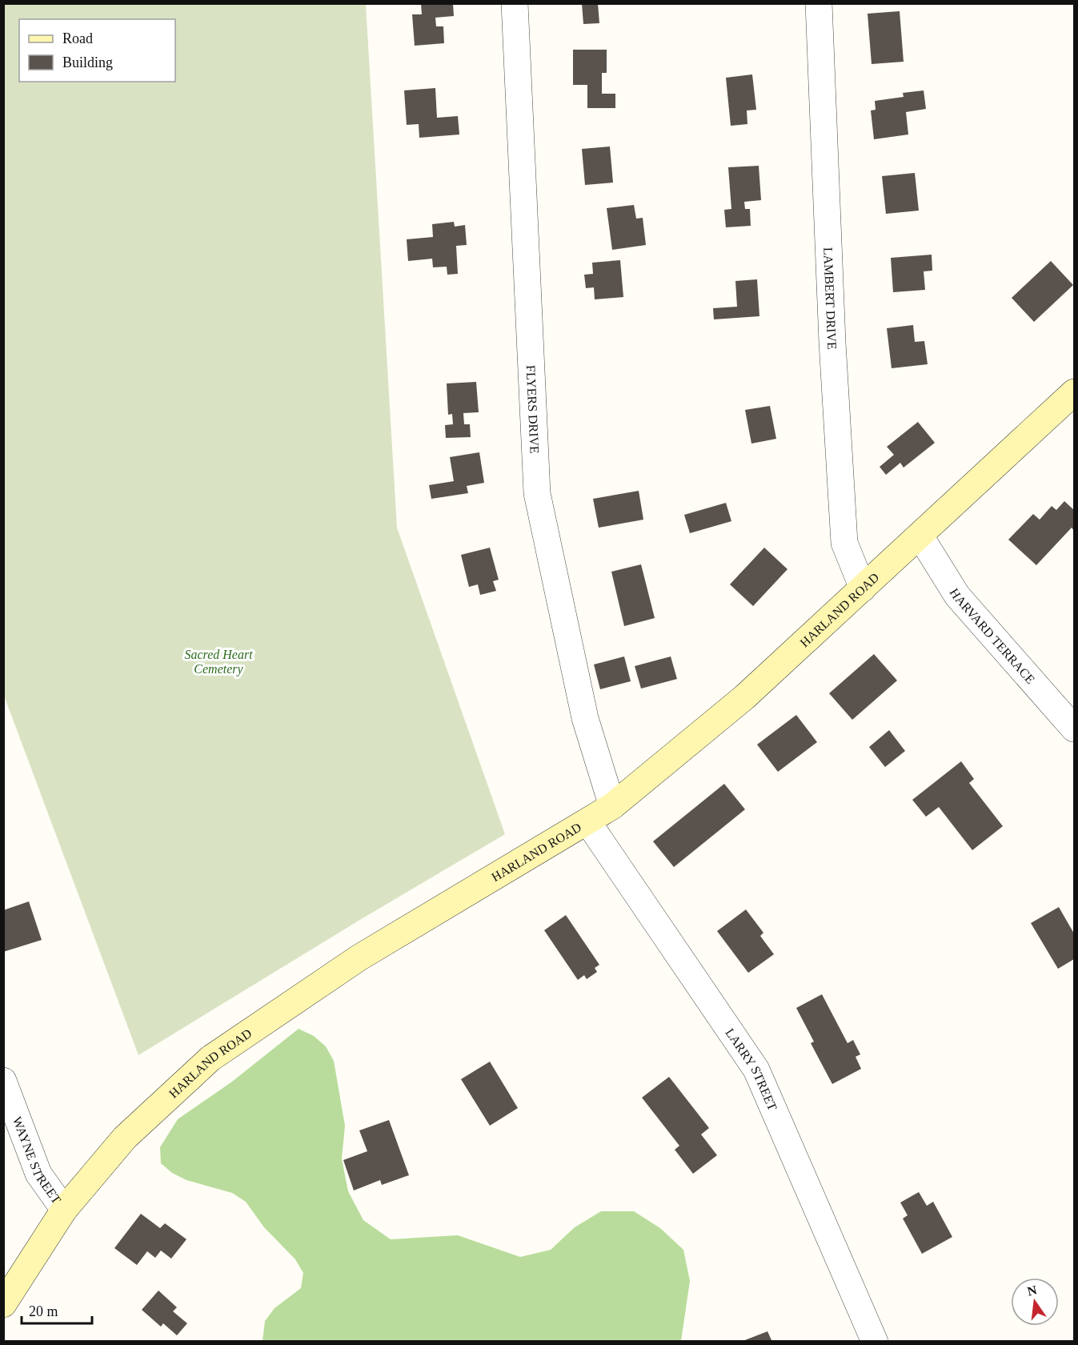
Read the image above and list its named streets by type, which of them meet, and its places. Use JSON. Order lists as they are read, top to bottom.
{
  "streets": {
    "main road": ["HARLAND ROAD"],
    "street": [
      "LAMBERT DRIVE",
      "FLYERS DRIVE",
      "HARVARD TERRACE",
      "LARRY STREET",
      "WAYNE STREET"
    ]
  },
  "crossings": [
    ["LAMBERT DRIVE", "HARLAND ROAD"],
    ["FLYERS DRIVE", "HARLAND ROAD"],
    ["HARLAND ROAD", "HARVARD TERRACE"],
    ["HARLAND ROAD", "LARRY STREET"],
    ["HARLAND ROAD", "WAYNE STREET"]
  ],
  "parks": ["Sacred Heart Cemetery"],
  "legend": ["Road", "Building"],
  "scale_bar": "20 m",
  "north": "top"
}
